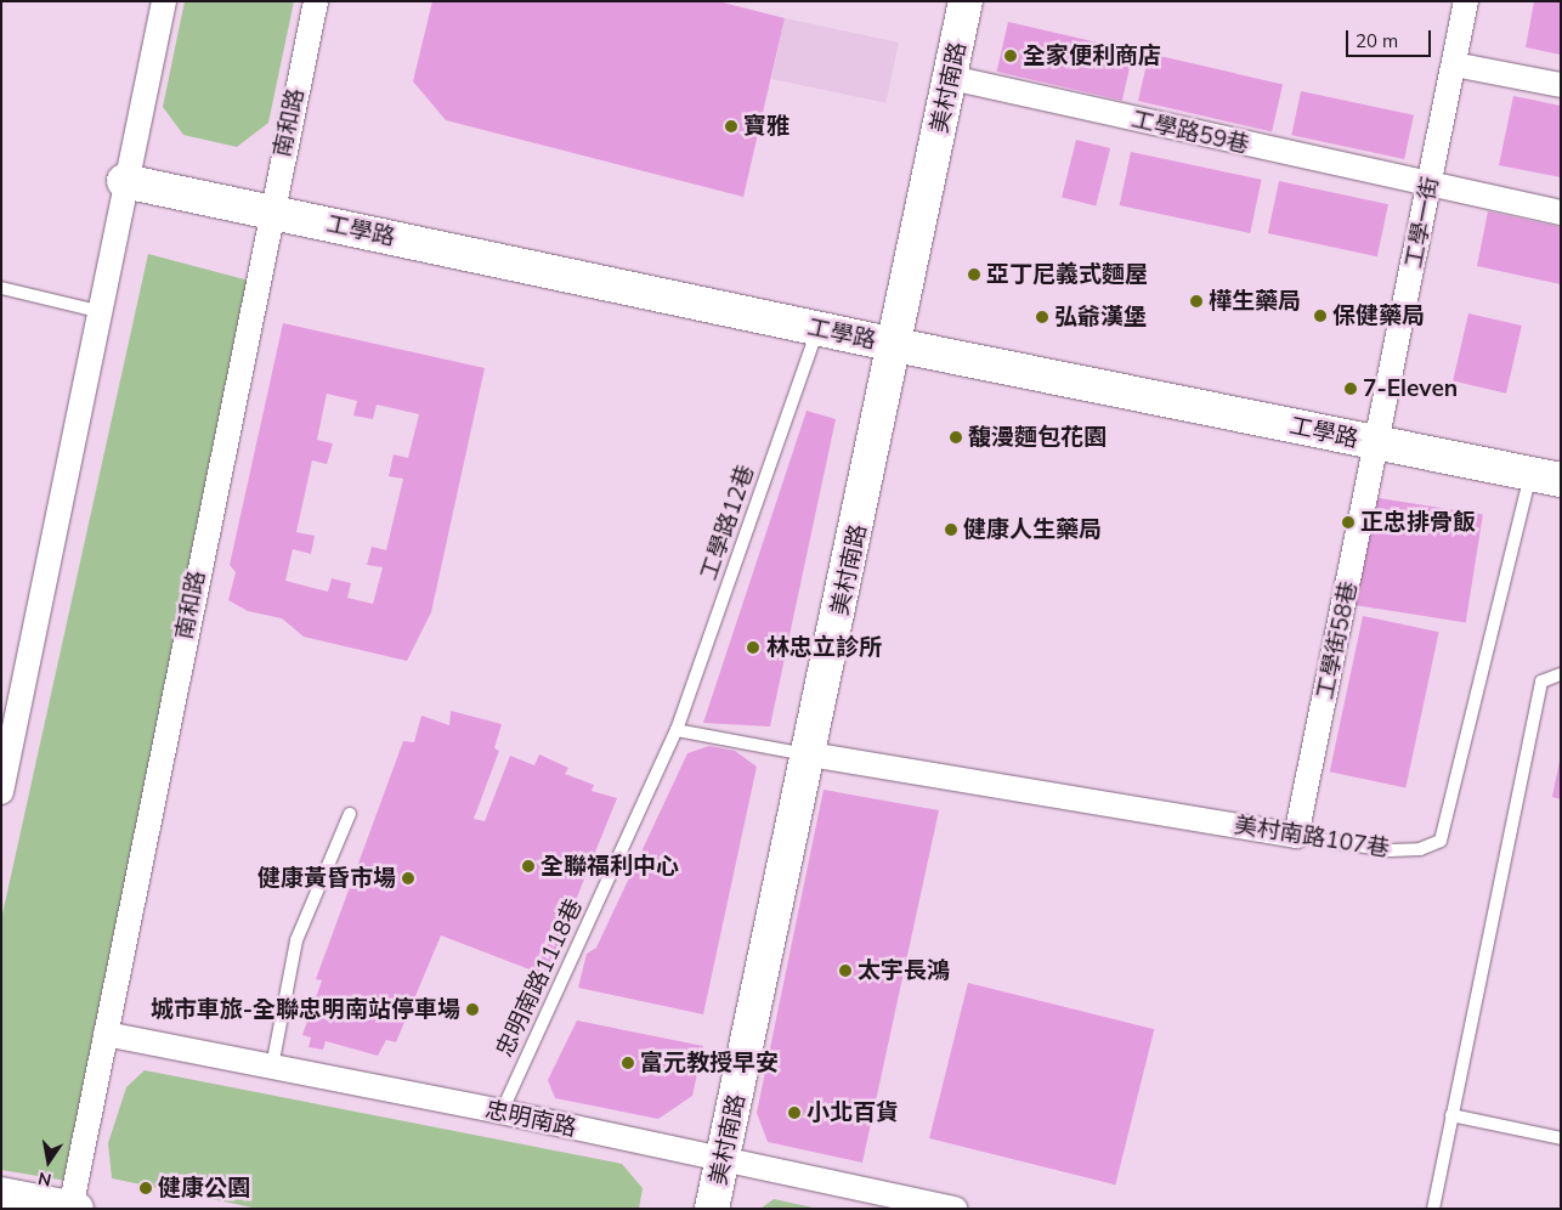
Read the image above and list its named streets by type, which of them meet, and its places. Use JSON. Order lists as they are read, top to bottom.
{
  "streets": {
    "street": [
      "美村南路",
      "南和路",
      "工學路59巷",
      "工學一街",
      "工學路",
      "工學街58巷",
      "美村南路107巷",
      "忠明南路"
    ],
    "lane": ["工學路12巷", "忠明南路1118巷"]
  },
  "crossings": [
    ["美村南路", "工學路59巷"],
    ["美村南路", "工學路"],
    ["美村南路", "美村南路107巷"],
    ["美村南路", "忠明南路"],
    ["南和路", "工學路"],
    ["南和路", "忠明南路"],
    ["工學路59巷", "工學一街"],
    ["工學一街", "工學路"],
    ["工學一街", "工學街58巷"],
    ["工學路", "工學路12巷"],
    ["工學路", "工學街58巷"],
    ["工學路", "美村南路107巷"],
    ["工學路12巷", "忠明南路1118巷"],
    ["工學街58巷", "美村南路107巷"],
    ["忠明南路1118巷", "忠明南路"]
  ],
  "places": [
    "全家便利商店",
    "寶雅",
    "亞丁尼義式麵屋",
    "樺生藥局",
    "保健藥局",
    "弘爺漢堡",
    "7-Eleven",
    "馥漫麵包花園",
    "正忠排骨飯",
    "健康人生藥局",
    "林忠立診所",
    "全聯福利中心",
    "健康黃昏市場",
    "太宇長鴻",
    "城市車旅-全聯忠明南站停車場",
    "富元教授早安",
    "小北百貨",
    "健康公園"
  ],
  "scale_bar": "20 m",
  "north": "bottom"
}
